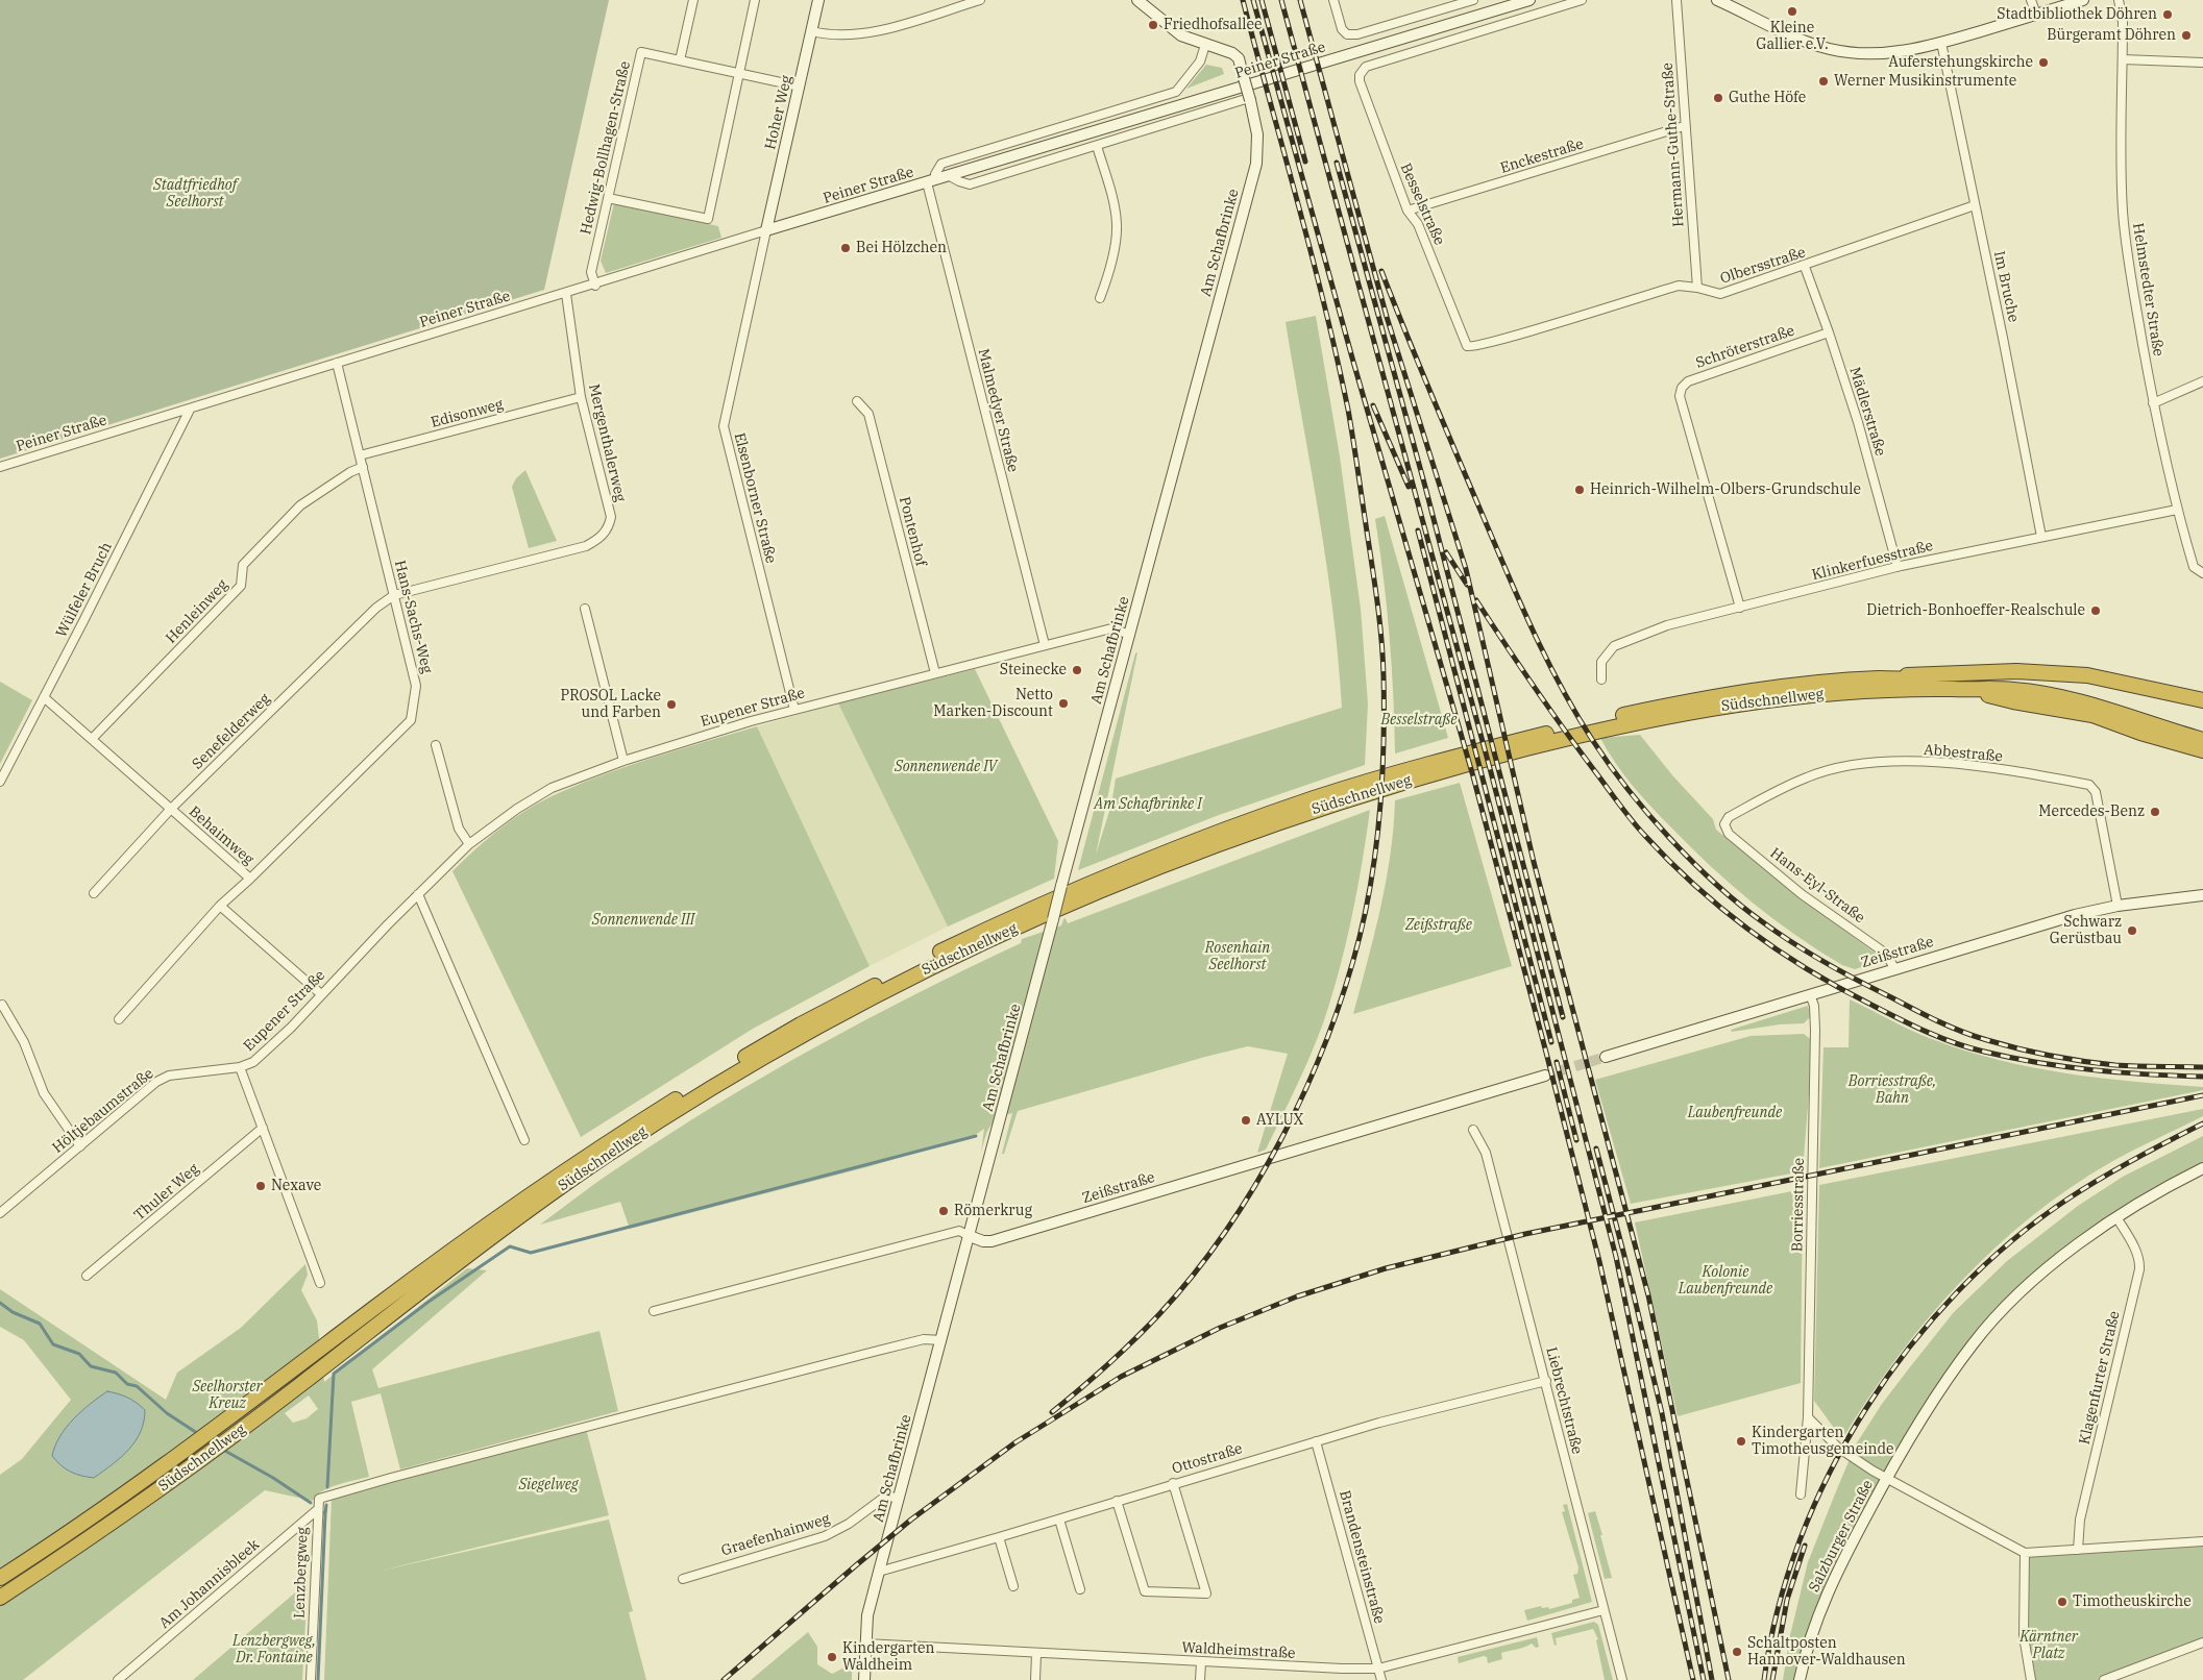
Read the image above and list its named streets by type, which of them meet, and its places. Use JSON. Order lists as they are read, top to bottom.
{
  "streets": {
    "highway": ["Südschnellweg"],
    "street": [
      "Peiner Straße",
      "Hoher Weg",
      "Hermann-Guthe-Straße",
      "Hedwig-Bollhagen-Straße",
      "Enckestraße",
      "Besselstraße",
      "Am Schafbrinke",
      "Olbersstraße",
      "Im Bruche",
      "Helmstedter Straße",
      "Schröterstraße",
      "Malmedyer Straße",
      "Mädlerstraße",
      "Edisonweg",
      "Mergenthalerweg",
      "Elsenborner Straße",
      "Pontenhof",
      "Klinkerfuesstraße",
      "Wülfeler Bruch",
      "Henleinweg",
      "Hans-Sachs-Weg",
      "Eupener Straße",
      "Senefelderweg",
      "Abbestraße",
      "Behaimweg",
      "Hans-Eyl-Straße",
      "Zeißstraße",
      "Höltjebaumstraße",
      "Thuler Weg",
      "Borriesstraße",
      "Klagenfurter Straße",
      "Liebrechtstraße",
      "Ottostraße",
      "Graefenhainweg",
      "Salzburger Straße",
      "Brandensteinstraße",
      "Lenzbergweg",
      "Am Johannisbleek",
      "Waldheimstraße"
    ]
  },
  "crossings": [
    ["Peiner Straße", "Hoher Weg"],
    ["Peiner Straße", "Hedwig-Bollhagen-Straße"],
    ["Peiner Straße", "Am Schafbrinke"],
    ["Peiner Straße", "Malmedyer Straße"],
    ["Peiner Straße", "Mergenthalerweg"],
    ["Peiner Straße", "Elsenborner Straße"],
    ["Peiner Straße", "Wülfeler Bruch"],
    ["Peiner Straße", "Hans-Sachs-Weg"],
    ["Hoher Weg", "Hedwig-Bollhagen-Straße"],
    ["Hoher Weg", "Elsenborner Straße"],
    ["Hermann-Guthe-Straße", "Enckestraße"],
    ["Hermann-Guthe-Straße", "Olbersstraße"],
    ["Enckestraße", "Besselstraße"],
    ["Besselstraße", "Olbersstraße"],
    ["Am Schafbrinke", "Eupener Straße"],
    ["Am Schafbrinke", "Zeißstraße"],
    ["Am Schafbrinke", "Ottostraße"],
    ["Am Schafbrinke", "Graefenhainweg"],
    ["Am Schafbrinke", "Lenzbergweg"],
    ["Am Schafbrinke", "Waldheimstraße"],
    ["Olbersstraße", "Im Bruche"],
    ["Olbersstraße", "Mädlerstraße"],
    ["Im Bruche", "Klinkerfuesstraße"],
    ["Helmstedter Straße", "Klinkerfuesstraße"],
    ["Schröterstraße", "Mädlerstraße"],
    ["Schröterstraße", "Klinkerfuesstraße"],
    ["Malmedyer Straße", "Eupener Straße"],
    ["Mädlerstraße", "Klinkerfuesstraße"],
    ["Edisonweg", "Mergenthalerweg"],
    ["Edisonweg", "Hans-Sachs-Weg"],
    ["Mergenthalerweg", "Hans-Sachs-Weg"],
    ["Mergenthalerweg", "Senefelderweg"],
    ["Elsenborner Straße", "Eupener Straße"],
    ["Pontenhof", "Eupener Straße"],
    ["Wülfeler Bruch", "Behaimweg"],
    ["Henleinweg", "Hans-Sachs-Weg"],
    ["Henleinweg", "Behaimweg"],
    ["Hans-Sachs-Weg", "Senefelderweg"],
    ["Hans-Sachs-Weg", "Behaimweg"],
    ["Eupener Straße", "Höltjebaumstraße"],
    ["Eupener Straße", "Thuler Weg"],
    ["Senefelderweg", "Behaimweg"],
    ["Abbestraße", "Hans-Eyl-Straße"],
    ["Abbestraße", "Zeißstraße"],
    ["Hans-Eyl-Straße", "Zeißstraße"],
    ["Zeißstraße", "Borriesstraße"],
    ["Klagenfurter Straße", "Salzburger Straße"],
    ["Liebrechtstraße", "Ottostraße"],
    ["Liebrechtstraße", "Waldheimstraße"],
    ["Ottostraße", "Brandensteinstraße"],
    ["Brandensteinstraße", "Waldheimstraße"],
    ["Lenzbergweg", "Am Johannisbleek"]
  ],
  "parks": [
    "Stadtfriedhof Seelhorst",
    "Besselstraße",
    "Sonnenwende IV",
    "Am Schafbrinke I",
    "Sonnenwende III",
    "Zeißstraße",
    "Rosenhain Seelhorst",
    "Borriesstraße, Bahn",
    "Laubenfreunde",
    "Kolonie Laubenfreunde",
    "Seelhorster Kreuz",
    "Siegelweg",
    "Kärntner Platz",
    "Lenzbergweg, Dr. Fontaine"
  ],
  "places": [
    "Kleine Gallier e.V.",
    "Stadtbibliothek Döhren",
    "Friedhofsallee",
    "Bürgeramt Döhren",
    "Auferstehungskirche",
    "Werner Musikinstrumente",
    "Guthe Höfe",
    "Bei Hölzchen",
    "Heinrich-Wilhelm-Olbers-Grundschule",
    "Dietrich-Bonhoeffer-Realschule",
    "Steinecke",
    "Netto Marken-Discount",
    "PROSOL Lacke und Farben",
    "Mercedes-Benz",
    "Schwarz Gerüstbau",
    "AYLUX",
    "Nexave",
    "Römerkrug",
    "Kindergarten Timotheusgemeinde",
    "Timotheuskirche",
    "Schaltposten Hannover-Waldhausen",
    "Kindergarten Waldheim"
  ]
}
